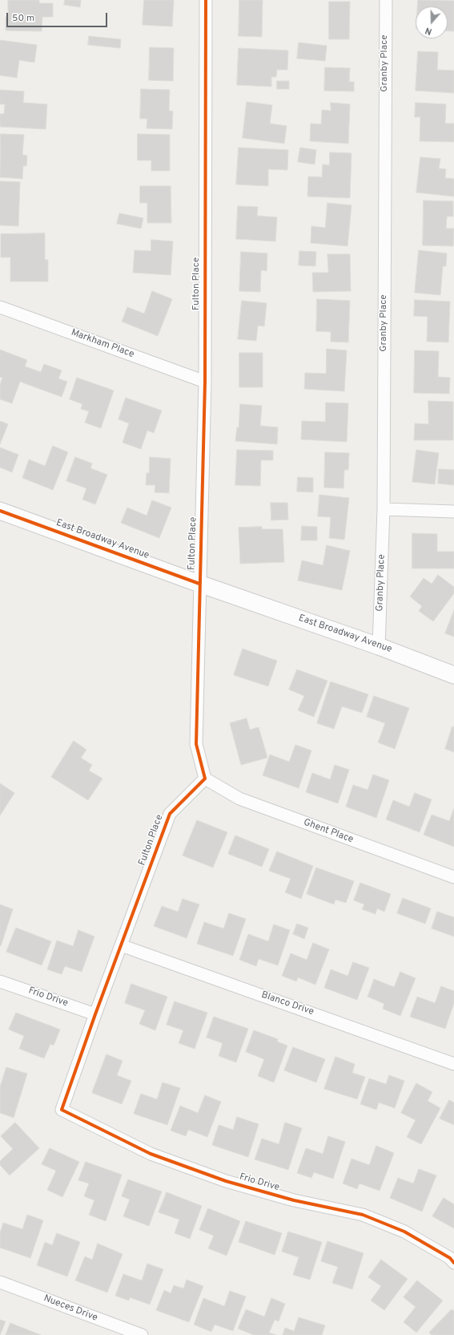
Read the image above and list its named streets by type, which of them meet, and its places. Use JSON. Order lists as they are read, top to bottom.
{
  "streets": {
    "street": [
      "Granby Place",
      "Fulton Place",
      "Markham Place",
      "East Broadway Avenue",
      "Ghent Place",
      "Frio Drive",
      "Blanco Drive",
      "Nueces Drive"
    ]
  },
  "crossings": [
    ["Granby Place", "East Broadway Avenue"],
    ["Fulton Place", "Markham Place"],
    ["Fulton Place", "East Broadway Avenue"],
    ["Fulton Place", "Ghent Place"],
    ["Fulton Place", "Frio Drive"],
    ["Fulton Place", "Blanco Drive"]
  ],
  "scale_bar": "50 m",
  "north": "bottom"
}
